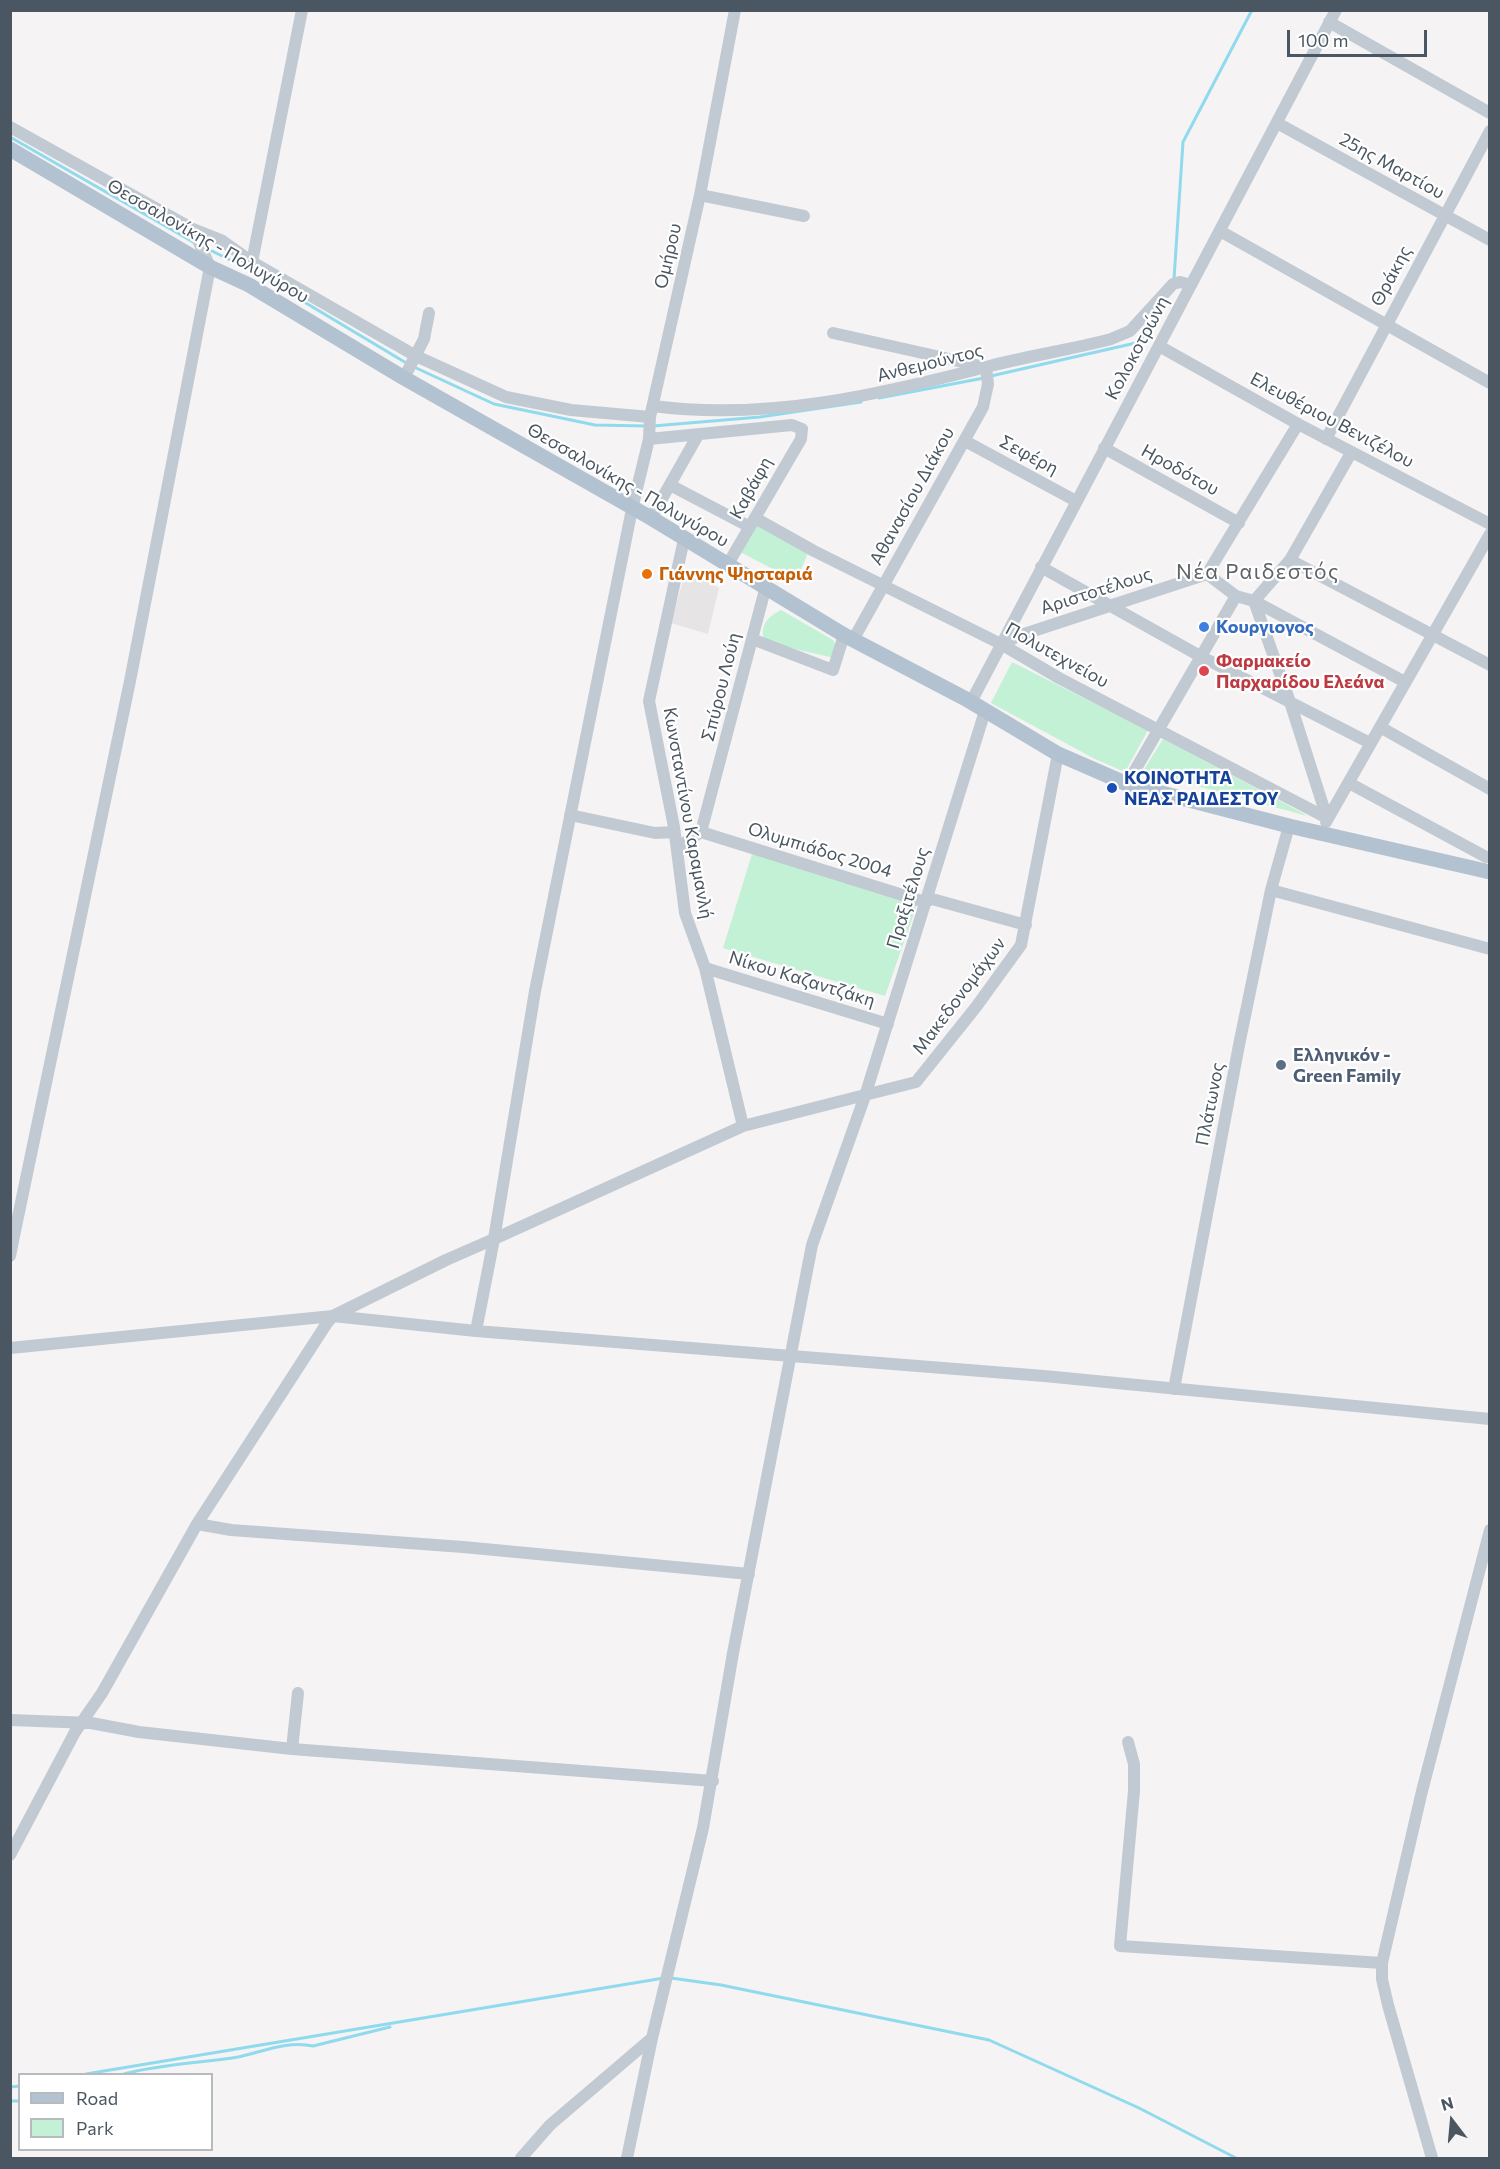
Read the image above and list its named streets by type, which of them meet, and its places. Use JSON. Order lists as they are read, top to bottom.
{
  "streets": {
    "main road": ["Θεσσαλονίκης - Πολυγύρου"],
    "street": [
      "25ης Μαρτίου",
      "Ομήρου",
      "Θράκης",
      "Κολοκοτρώνη",
      "Ανθεμούντος",
      "Ελευθέριου Βενιζέλου",
      "Σεφέρη",
      "Ηροδότου",
      "Καβάφη",
      "Αθανασίου Διάκου",
      "Αριστοτέλους",
      "Πολυτεχνείου",
      "Σπύρου Λούη",
      "Κωνσταντίνου Καραμανλή",
      "Ολυμπιάδος 2004",
      "Πραξιτέλους",
      "Νίκου Καζαντζάκη",
      "Μακεδονομάχων",
      "Πλάτωνος"
    ]
  },
  "crossings": [
    ["25ης Μαρτίου", "Θράκης"],
    ["25ης Μαρτίου", "Κολοκοτρώνη"],
    ["Θεσσαλονίκης - Πολυγύρου", "Ομήρου"],
    ["Θεσσαλονίκης - Πολυγύρου", "Κολοκοτρώνη"],
    ["Θεσσαλονίκης - Πολυγύρου", "Καβάφη"],
    ["Θεσσαλονίκης - Πολυγύρου", "Αθανασίου Διάκου"],
    ["Θεσσαλονίκης - Πολυγύρου", "Σπύρου Λούη"],
    ["Θεσσαλονίκης - Πολυγύρου", "Κωνσταντίνου Καραμανλή"],
    ["Θεσσαλονίκης - Πολυγύρου", "Πραξιτέλους"],
    ["Θεσσαλονίκης - Πολυγύρου", "Μακεδονομάχων"],
    ["Θεσσαλονίκης - Πολυγύρου", "Πλάτωνος"],
    ["Ομήρου", "Ανθεμούντος"],
    ["Ομήρου", "Μακεδονομάχων"],
    ["Θράκης", "Ελευθέριου Βενιζέλου"],
    ["Κολοκοτρώνη", "Ανθεμούντος"],
    ["Κολοκοτρώνη", "Ελευθέριου Βενιζέλου"],
    ["Κολοκοτρώνη", "Σεφέρη"],
    ["Κολοκοτρώνη", "Ηροδότου"],
    ["Κολοκοτρώνη", "Αριστοτέλους"],
    ["Κολοκοτρώνη", "Πολυτεχνείου"],
    ["Ανθεμούντος", "Αθανασίου Διάκου"],
    ["Σεφέρη", "Αθανασίου Διάκου"],
    ["Καβάφη", "Πολυτεχνείου"],
    ["Αθανασίου Διάκου", "Πολυτεχνείου"],
    ["Αθανασίου Διάκου", "Σπύρου Λούη"],
    ["Αριστοτέλους", "Πολυτεχνείου"],
    ["Σπύρου Λούη", "Ολυμπιάδος 2004"],
    ["Κωνσταντίνου Καραμανλή", "Νίκου Καζαντζάκη"],
    ["Κωνσταντίνου Καραμανλή", "Μακεδονομάχων"],
    ["Ολυμπιάδος 2004", "Πραξιτέλους"],
    ["Ολυμπιάδος 2004", "Μακεδονομάχων"],
    ["Πραξιτέλους", "Νίκου Καζαντζάκη"],
    ["Πραξιτέλους", "Μακεδονομάχων"]
  ],
  "districts": ["Νέα Ραιδεστός"],
  "places": [
    "Γιάννης Ψησταριά",
    "Κουργιογος",
    "Φαρμακείο Παρχαρίδου Ελεάνα",
    "ΚΟΙΝΟΤΗΤΑ ΝΕΑΣ ΡΑΙΔΕΣΤΟΥ",
    "Ελληνικόν - Green Family"
  ],
  "legend": ["Road", "Park"],
  "scale_bar": "100 m",
  "north": "top"
}
